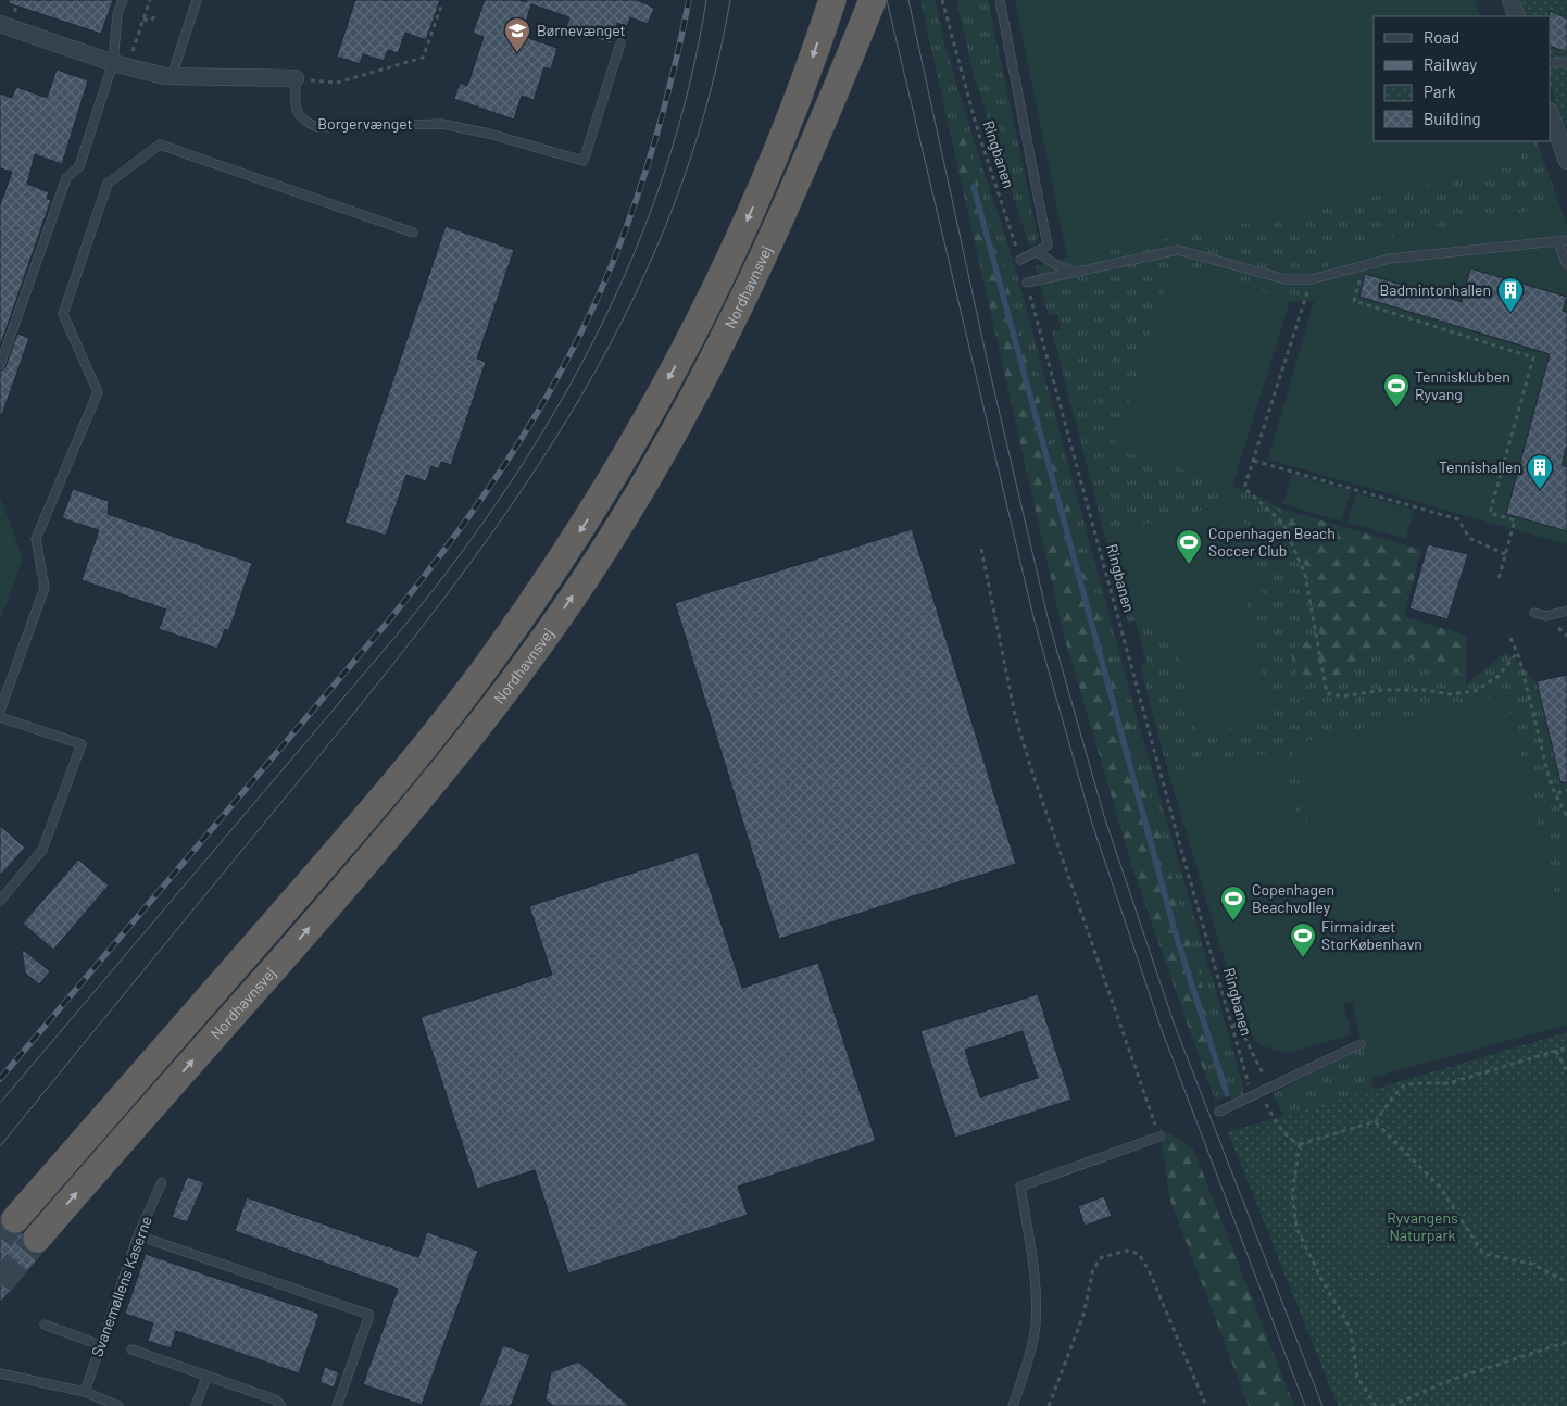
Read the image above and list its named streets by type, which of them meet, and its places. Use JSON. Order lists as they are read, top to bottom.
{
  "streets": {
    "highway": ["Nordhavnsvej"],
    "lane": ["Borgervænget", "Svanemøllens Kaserne"],
    "path": ["Ringbanen"]
  },
  "parks": ["Ryvangens Naturpark"],
  "places": {
    "school or university": ["Børnevænget"],
    "building": ["Badmintonhallen", "Tennishallen"],
    "sports": [
      "Tennisklubben Ryvang",
      "Copenhagen Beach Soccer Club",
      "Copenhagen Beachvolley",
      "Firmaidræt StorKøbenhavn"
    ]
  },
  "legend": [
    "Road",
    "Railway",
    "Park",
    "Building"
  ]
}
